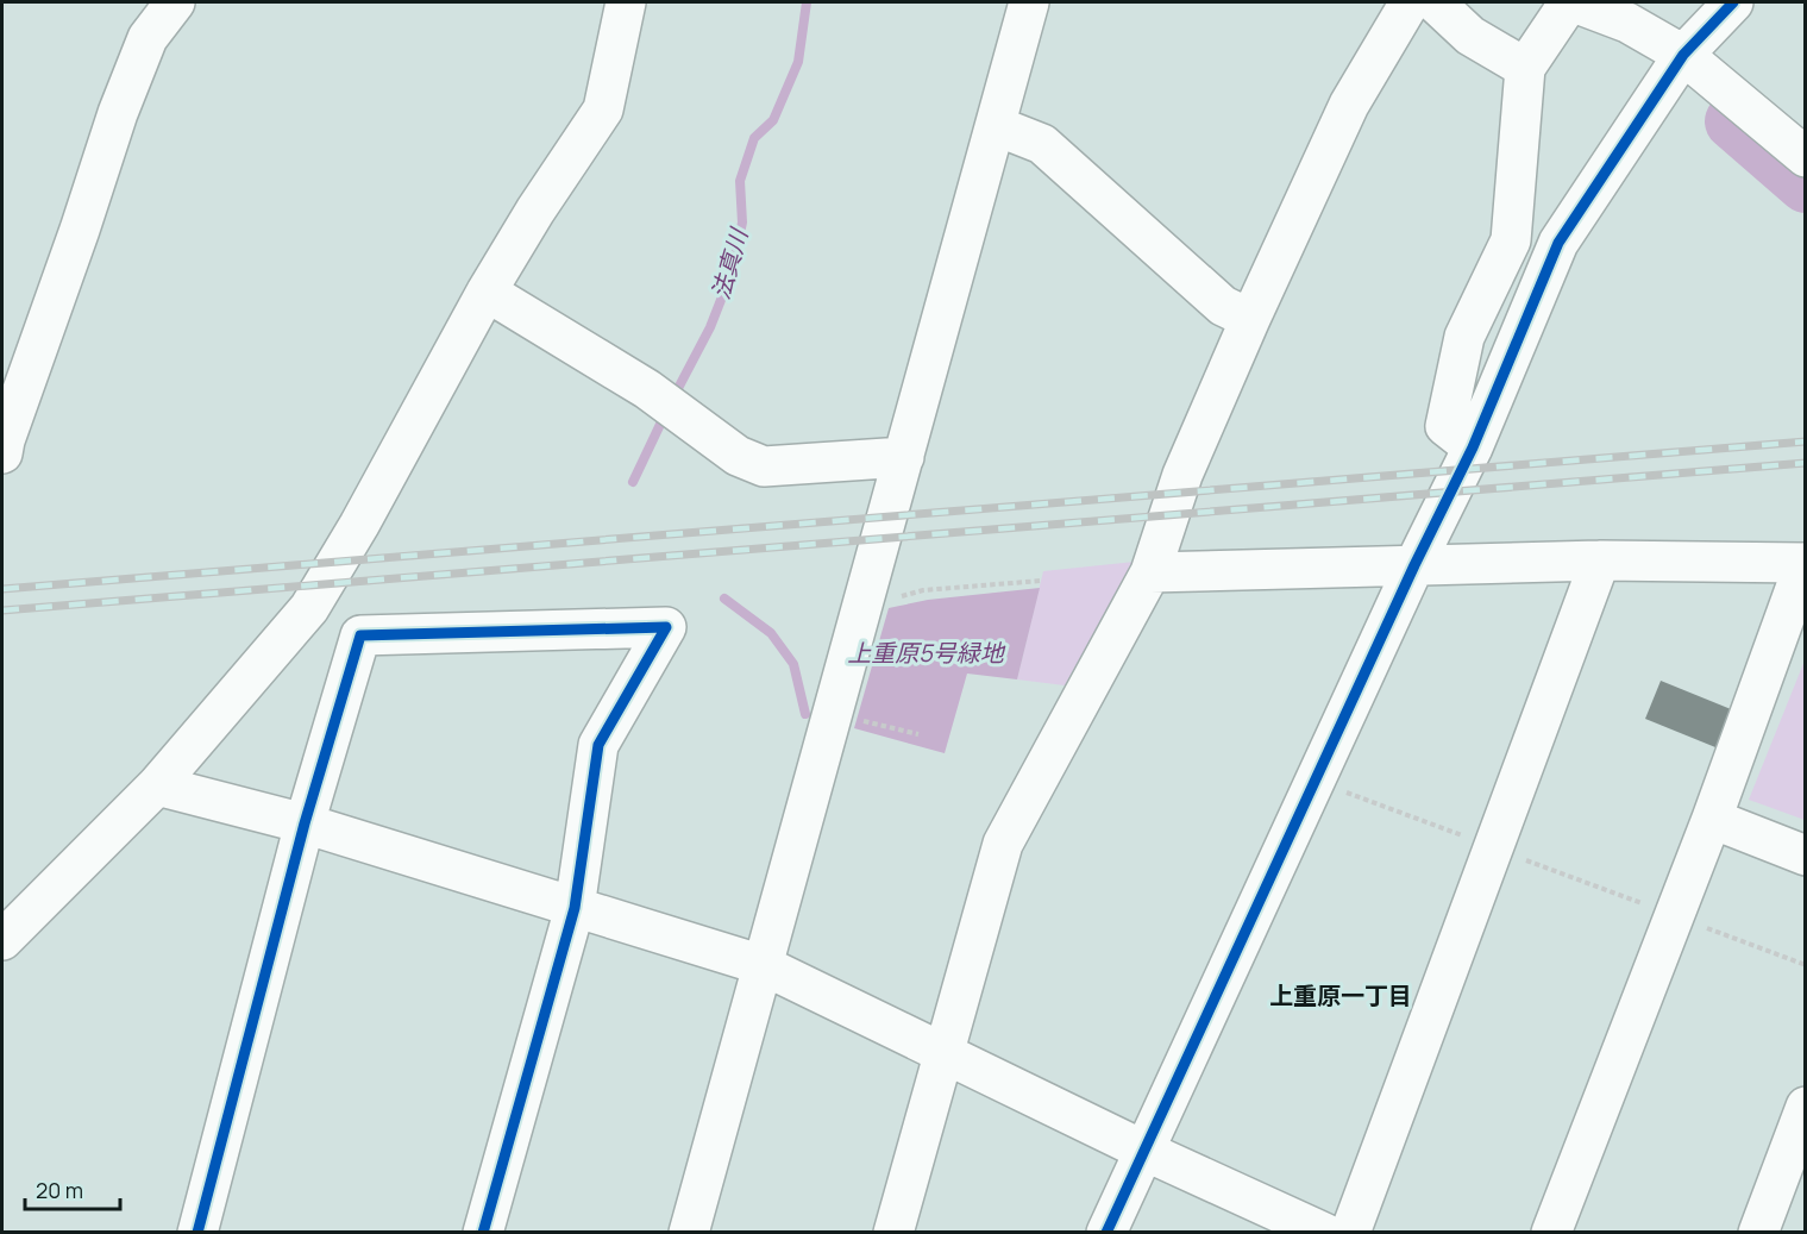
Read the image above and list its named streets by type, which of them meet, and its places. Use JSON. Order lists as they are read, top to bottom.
{
  "districts": ["上重原一丁目"],
  "water": ["法真川", "上重原5号緑地"],
  "scale_bar": "20 m"
}
